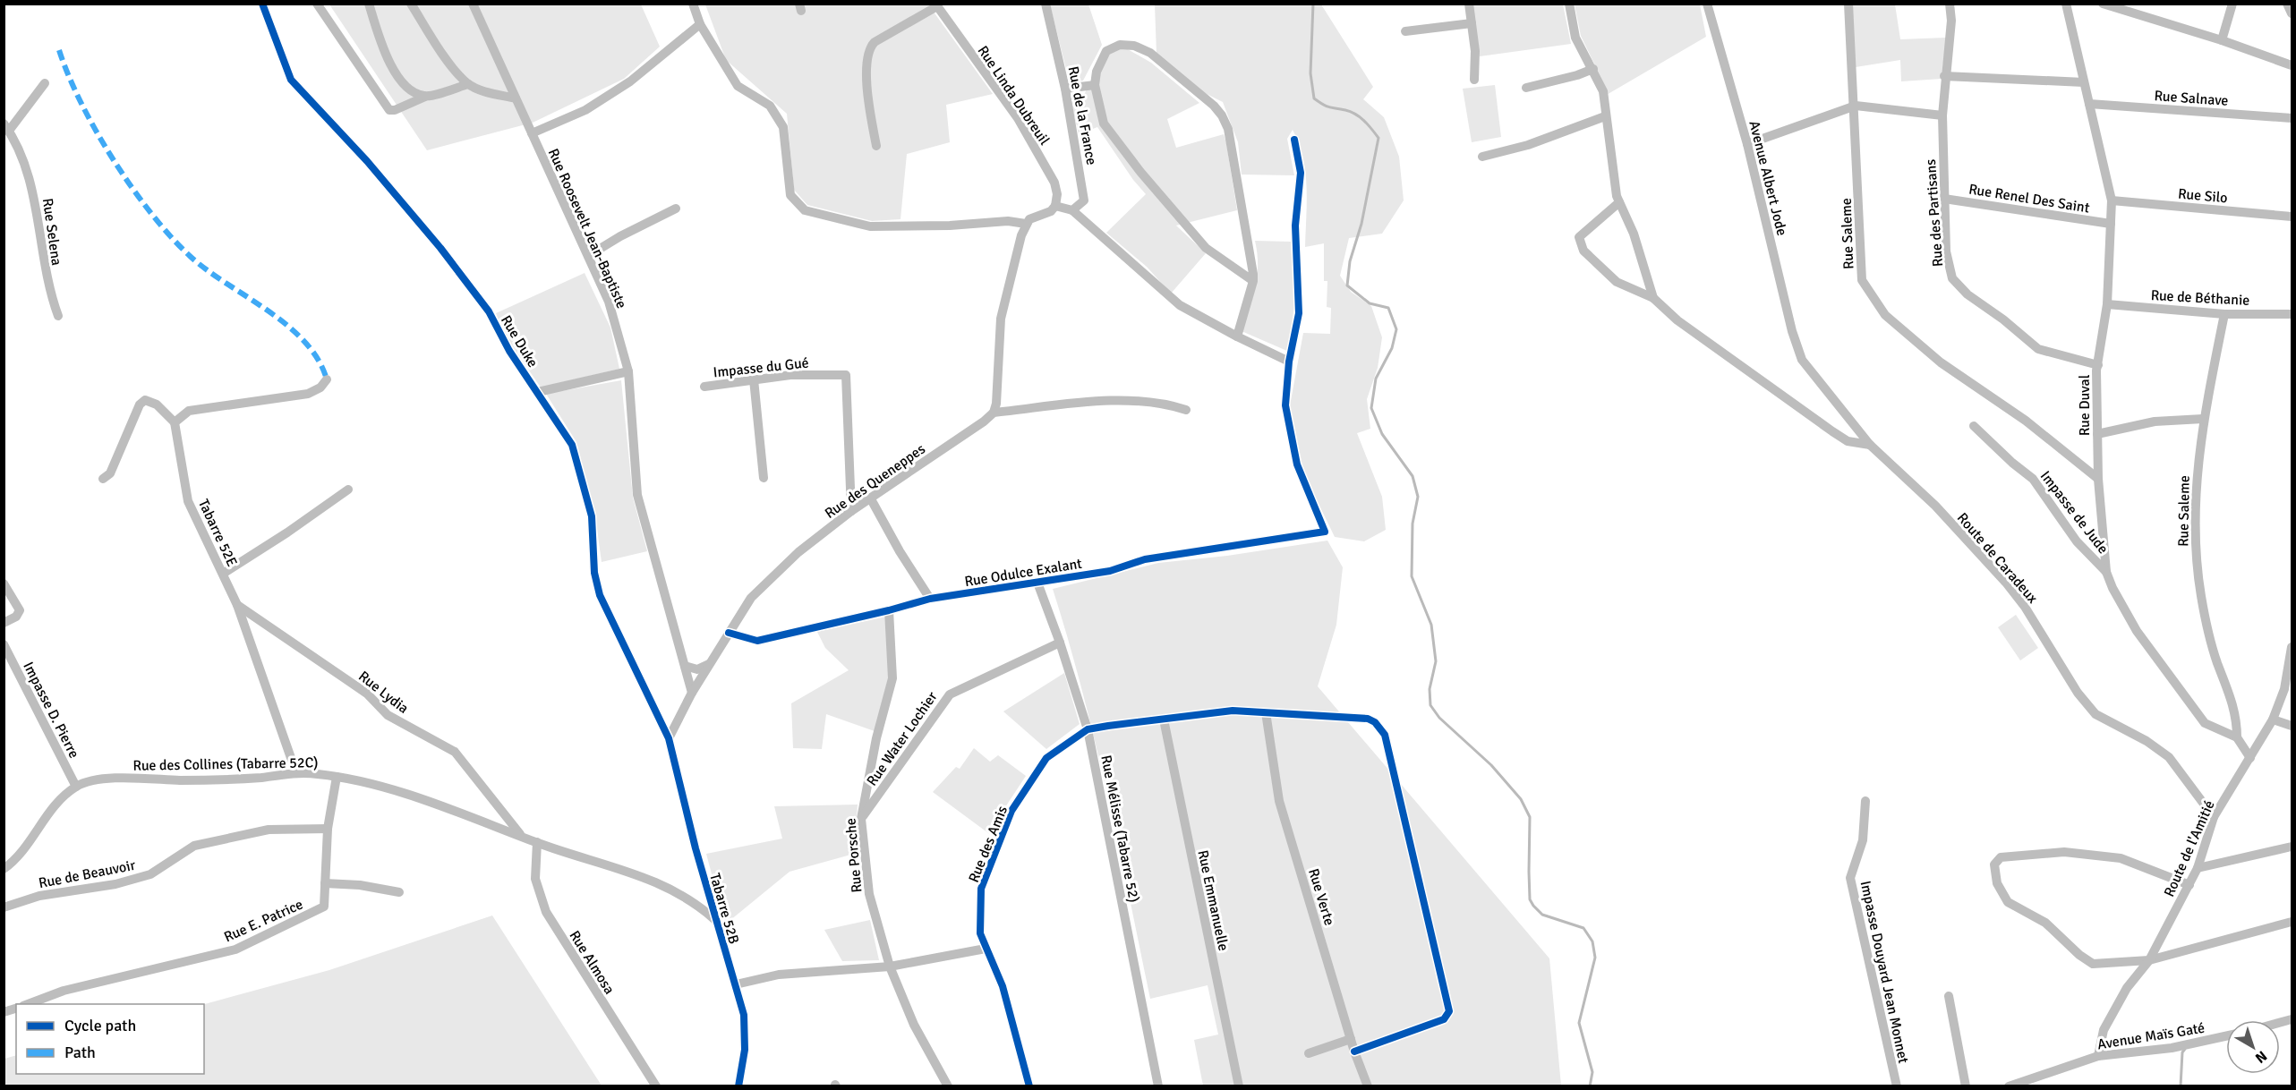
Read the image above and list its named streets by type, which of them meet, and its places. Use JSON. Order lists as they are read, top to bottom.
{
  "streets": {
    "street": [
      "Rue Linda Dubreuil",
      "Rue Salnave",
      "Rue de la France",
      "Avenue Albert Jode",
      "Rue Silo",
      "Rue Renel Des Saint",
      "Rue des Partisans",
      "Rue Roosevelt Jean-Baptiste",
      "Rue Selena",
      "Rue Saleme",
      "Rue de Béthanie",
      "Rue Duke",
      "Impasse du Gué",
      "Rue Duval",
      "Rue des Queneppes",
      "Impasse de Jude",
      "Tabarre 52E",
      "Route de Caradeux",
      "Rue Odulce Exalant",
      "Rue Lydia",
      "Impasse D. Pierre",
      "Rue Water Lochier",
      "Rue des Collines (Tabarre 52C)",
      "Rue Mélisse (Tabarre 52)",
      "Rue des Amis",
      "Route de l'Amitié",
      "Rue Porsche",
      "Rue de Beauvoir",
      "Rue Verte",
      "Rue Emmanuelle",
      "Tabarre 52B",
      "Rue E. Patrice",
      "Rue Almosa",
      "Impasse Douyard Jean Monnet",
      "Avenue Maïs Gaté"
    ]
  },
  "crossings": [
    ["Rue Salnave", "Rue Duval"],
    ["Avenue Albert Jode", "Route de Caradeux"],
    ["Rue Silo", "Rue Duval"],
    ["Rue Renel Des Saint", "Rue des Partisans"],
    ["Rue Renel Des Saint", "Rue Duval"],
    ["Rue des Partisans", "Rue Duval"],
    ["Rue Roosevelt Jean-Baptiste", "Rue des Queneppes"],
    ["Rue Saleme", "Rue de Béthanie"],
    ["Rue Saleme", "Rue Duval"],
    ["Rue de Béthanie", "Rue Duval"],
    ["Rue Duke", "Rue des Queneppes"],
    ["Rue Duke", "Tabarre 52B"],
    ["Impasse du Gué", "Rue des Queneppes"],
    ["Rue Duval", "Impasse de Jude"],
    ["Rue des Queneppes", "Rue Odulce Exalant"],
    ["Rue des Queneppes", "Tabarre 52B"],
    ["Tabarre 52E", "Rue Lydia"],
    ["Tabarre 52E", "Rue des Collines (Tabarre 52C)"],
    ["Route de Caradeux", "Route de l'Amitié"],
    ["Rue Odulce Exalant", "Rue Mélisse (Tabarre 52)"],
    ["Rue Odulce Exalant", "Rue Porsche"],
    ["Rue Lydia", "Rue des Collines (Tabarre 52C)"],
    ["Impasse D. Pierre", "Rue des Collines (Tabarre 52C)"],
    ["Rue Water Lochier", "Rue Mélisse (Tabarre 52)"],
    ["Rue Water Lochier", "Rue Porsche"],
    ["Rue des Collines (Tabarre 52C)", "Tabarre 52B"],
    ["Rue des Collines (Tabarre 52C)", "Rue E. Patrice"],
    ["Rue des Collines (Tabarre 52C)", "Rue Almosa"],
    ["Rue Mélisse (Tabarre 52)", "Rue des Amis"],
    ["Route de l'Amitié", "Avenue Maïs Gaté"],
    ["Rue de Beauvoir", "Rue E. Patrice"]
  ],
  "legend": ["Cycle path", "Path"],
  "north": "bottom right"
}
